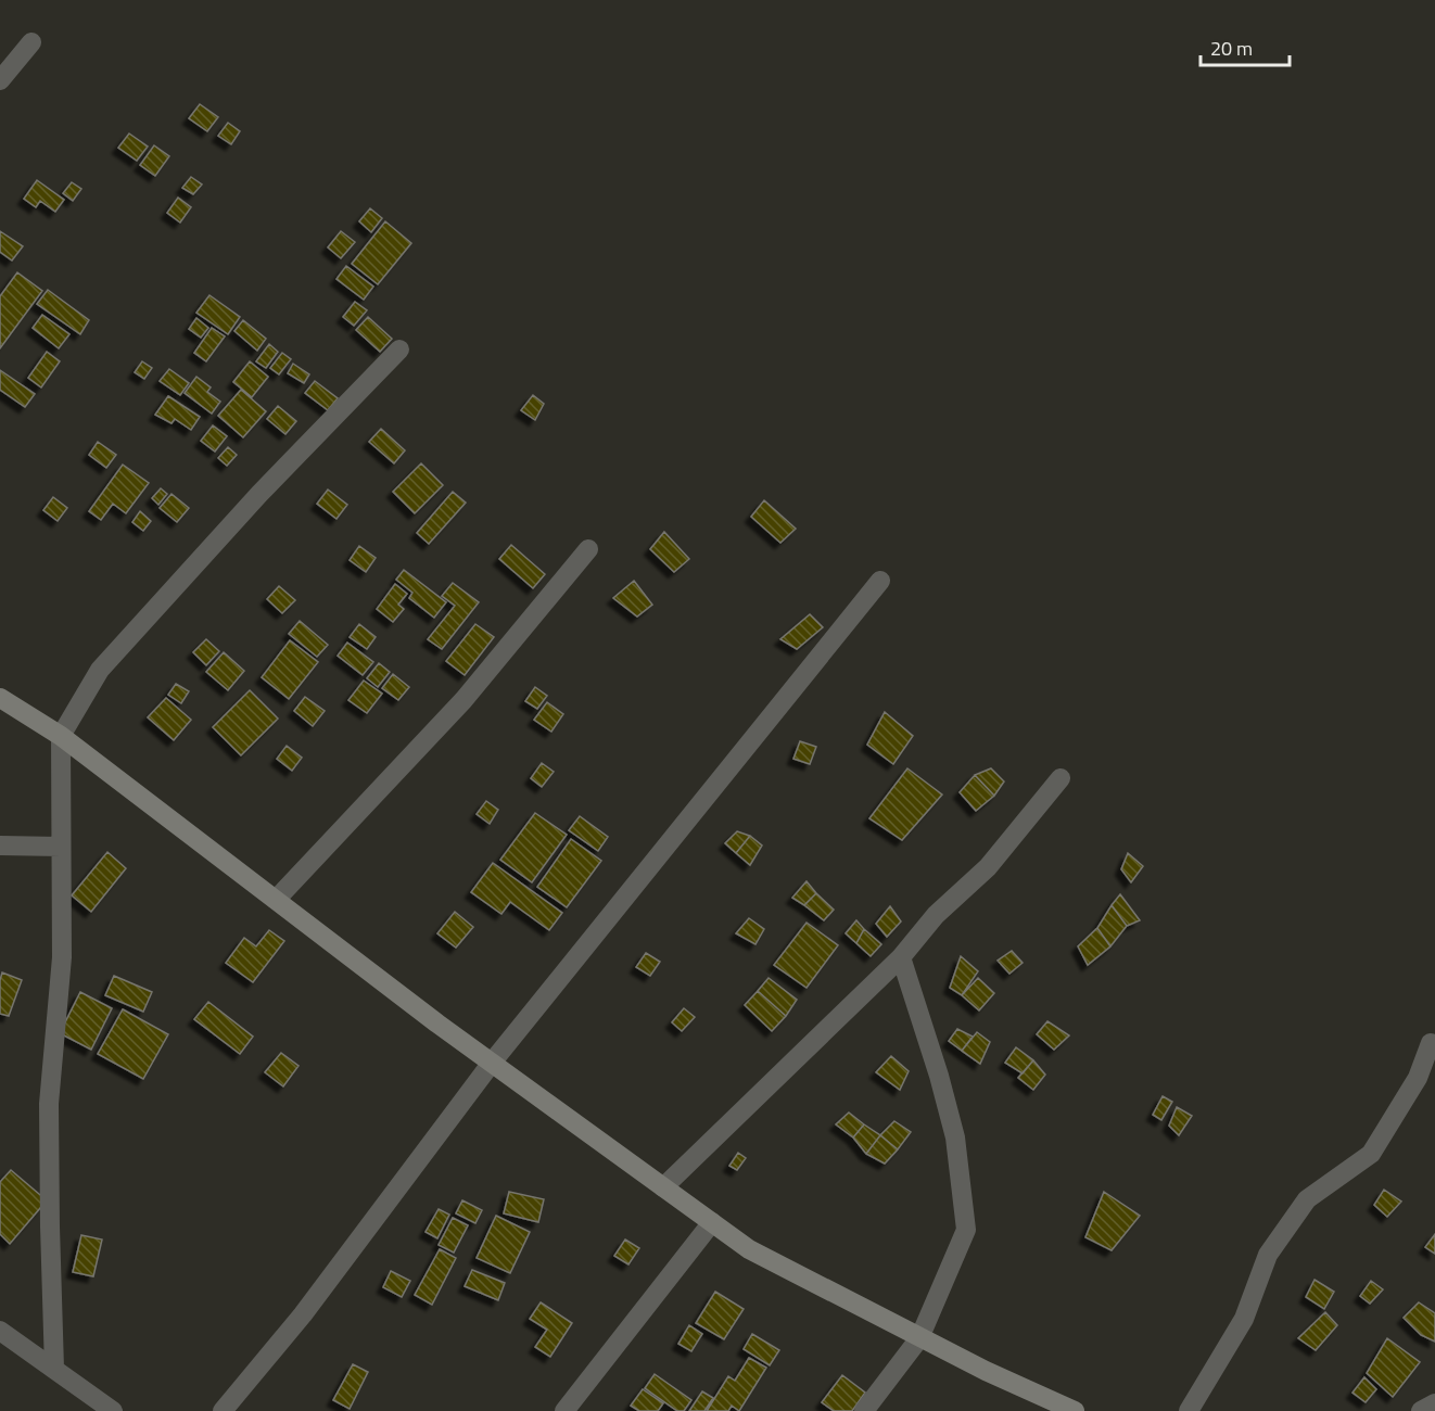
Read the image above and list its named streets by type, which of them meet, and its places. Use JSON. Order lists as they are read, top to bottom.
{
  "scale_bar": "20 m"
}
